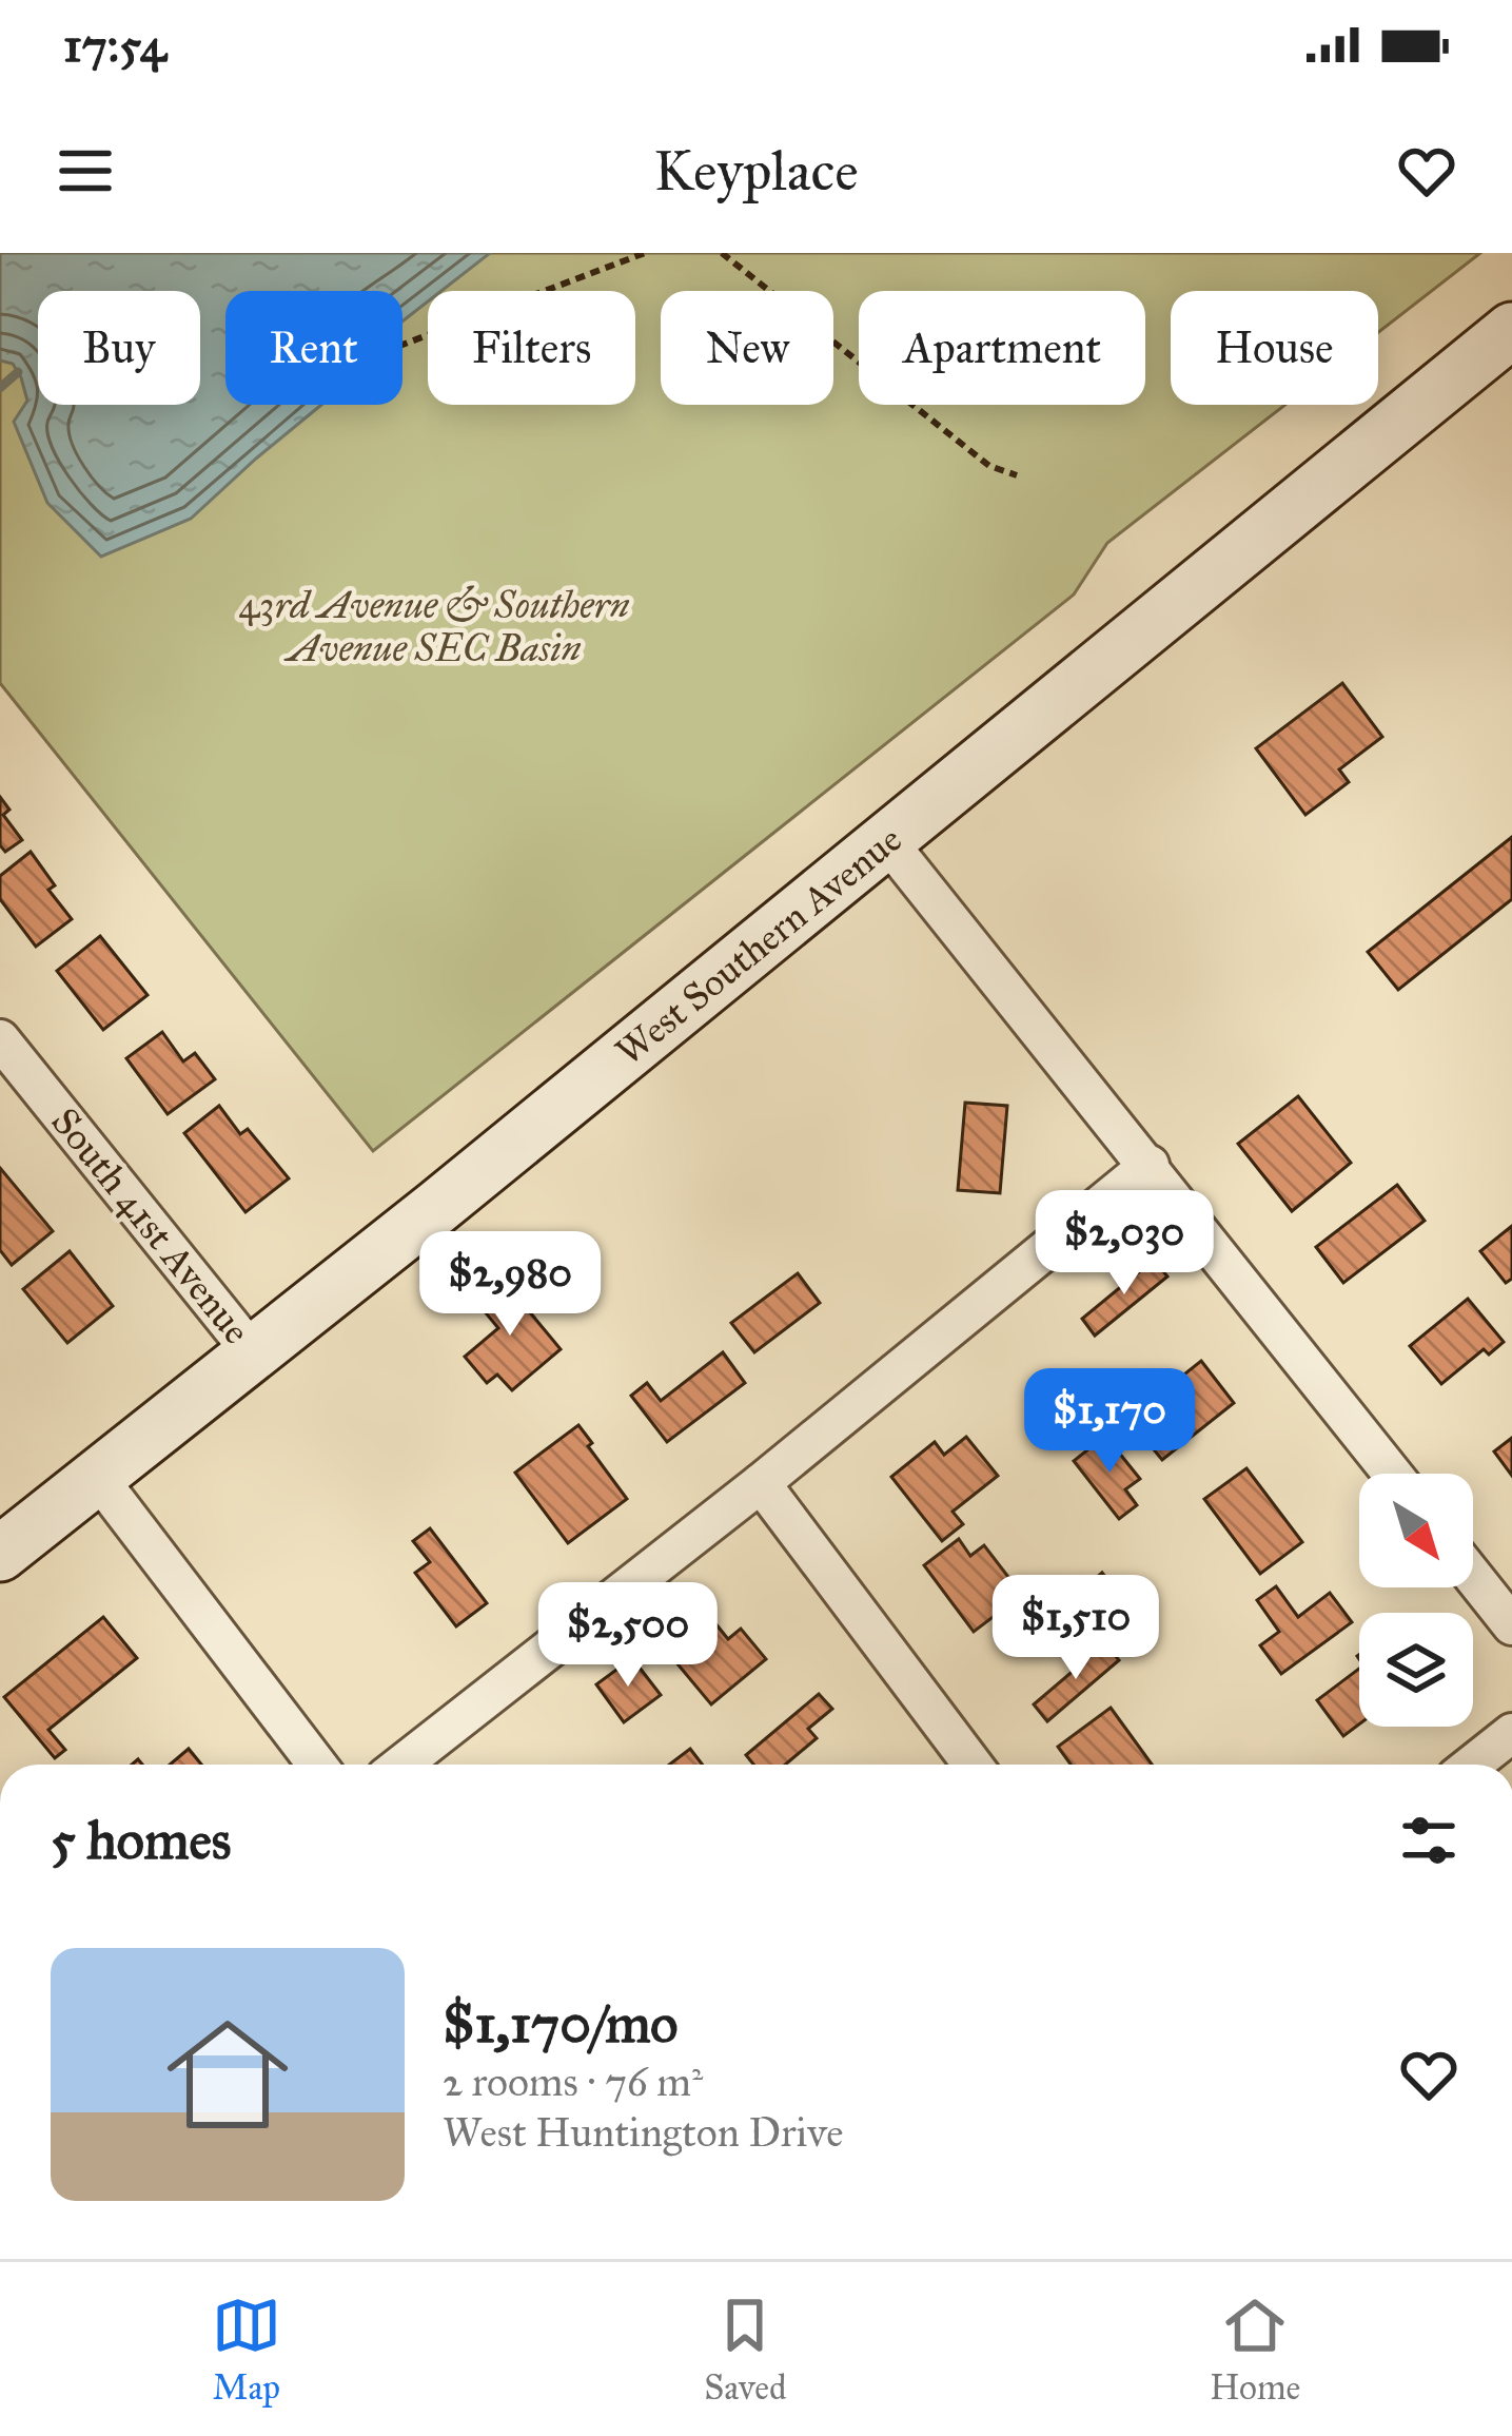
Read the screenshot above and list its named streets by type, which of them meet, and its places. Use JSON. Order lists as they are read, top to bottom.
{
  "streets": {
    "main road": ["West Southern Avenue"],
    "street": ["South 41st Avenue"]
  },
  "crossings": [
    ["West Southern Avenue", "South 41st Avenue"]
  ],
  "parks": ["43rd Avenue & Southern Avenue SEC Basin"],
  "north": "bottom right",
  "page": {
    "status": "17:54",
    "header": "Keyplace",
    "chip": [
      "Buy",
      "Rent",
      "Filters",
      "New",
      "Apartment",
      "House"
    ],
    "price": [
      "$2,030",
      "$2,980",
      "$1,170",
      "$1,510",
      "$2,500"
    ],
    "heading": "5 homes",
    "list": [
      {
        "name": "$1,170/mo",
        "note": "2 rooms · 76 m² · West Huntington Drive"
      }
    ],
    "tabs": ["Map", "Saved", "Home"]
  }
}
